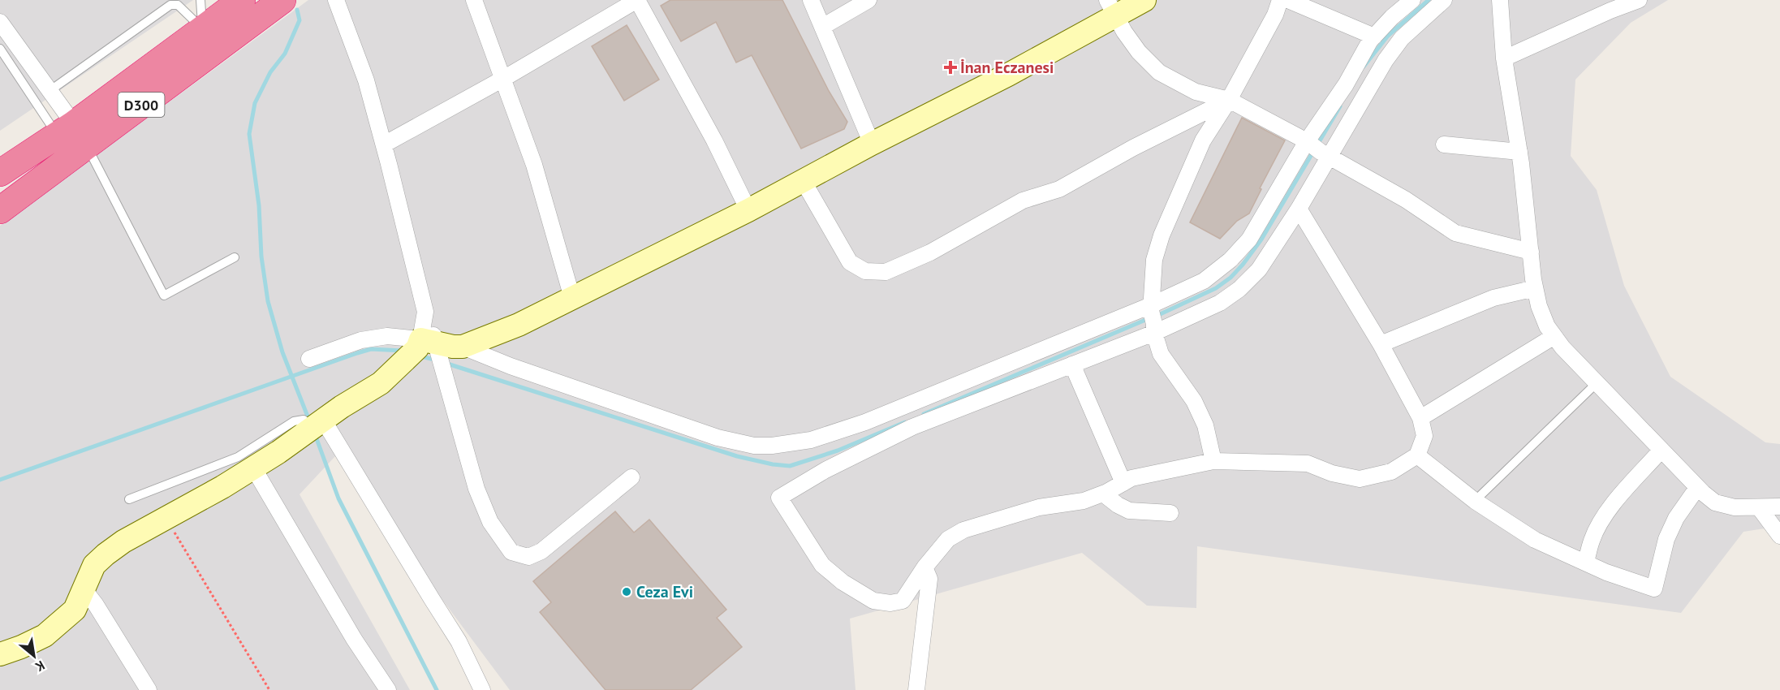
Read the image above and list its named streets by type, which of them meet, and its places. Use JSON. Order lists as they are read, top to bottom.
{
  "streets": {
    "highway": ["D300"]
  },
  "places": {
    "health": ["İnan Eczanesi"],
    "other": ["Ceza Evi"]
  },
  "north": "bottom right"
}
